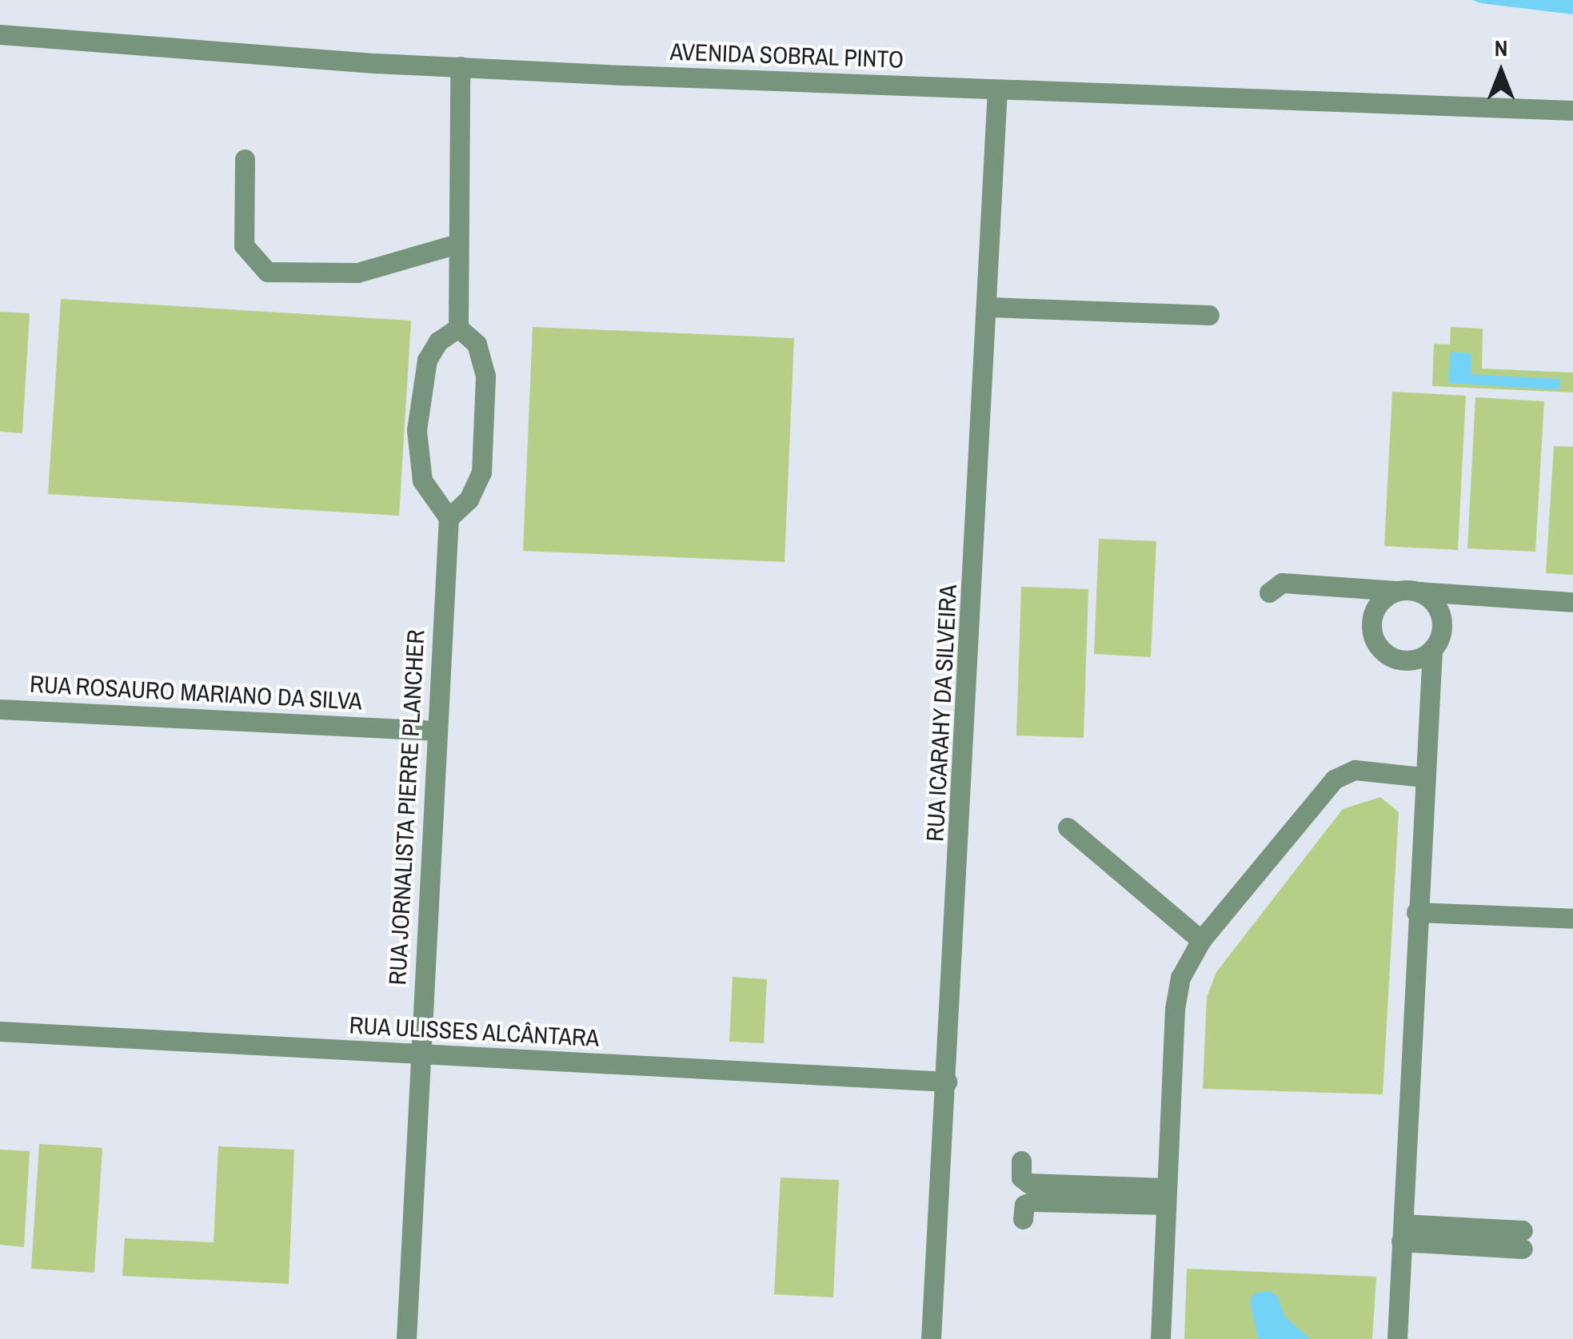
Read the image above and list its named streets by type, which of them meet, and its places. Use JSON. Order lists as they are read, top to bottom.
{
  "streets": {
    "street": [
      "AVENIDA SOBRAL PINTO",
      "RUA ROSAURO MARIANO DA SILVA",
      "RUA ICARAHY DA SILVEIRA",
      "RUA JORNALISTA PIERRE PLANCHER",
      "RUA ULISSES ALCÂNTARA"
    ]
  },
  "crossings": [
    ["AVENIDA SOBRAL PINTO", "RUA ICARAHY DA SILVEIRA"],
    ["RUA ROSAURO MARIANO DA SILVA", "RUA JORNALISTA PIERRE PLANCHER"],
    ["RUA ICARAHY DA SILVEIRA", "RUA ULISSES ALCÂNTARA"],
    ["RUA JORNALISTA PIERRE PLANCHER", "RUA ULISSES ALCÂNTARA"]
  ],
  "north": "top"
}
